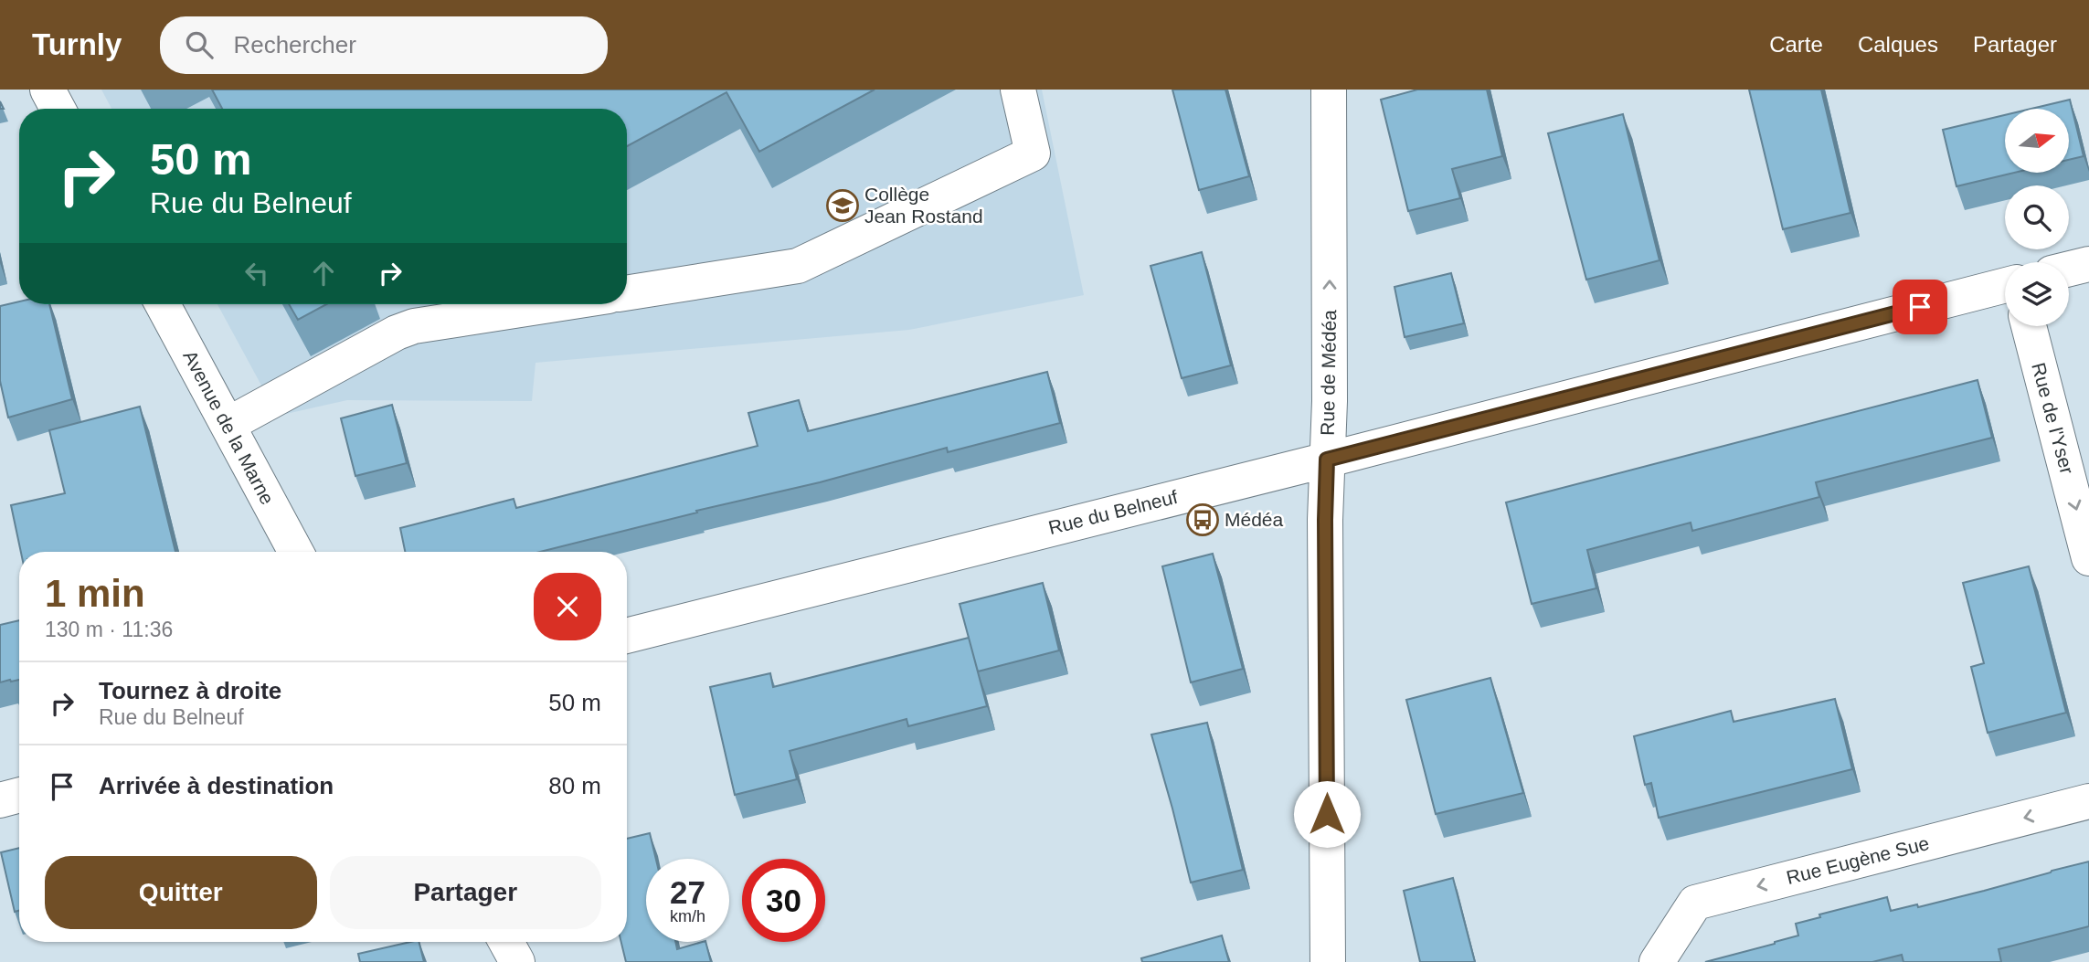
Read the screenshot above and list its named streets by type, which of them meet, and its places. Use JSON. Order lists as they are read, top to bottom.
{
  "streets": {
    "street": [
      "Rue de Médéa",
      "Rue de l'Yser",
      "Avenue de la Marne",
      "Rue du Belneuf",
      "Rue Eugène Sue"
    ]
  },
  "crossings": [
    ["Rue de Médéa", "Rue du Belneuf"]
  ],
  "one_way": ["Rue de Médéa", "Rue de l'Yser", "Rue Eugène Sue"],
  "places": {
    "school or university": ["Collège Jean Rostand"],
    "bus stop": ["Médéa"]
  },
  "north": "right",
  "page": {
    "header": "Turnly",
    "search": "Rechercher",
    "nav": ["Carte", "Calques", "Partager"],
    "turn": ["50 m", "Rue du Belneuf"],
    "heading": ["1 min", "130 m · 11:36"],
    "list": [
      {
        "name": "Tournez à droite",
        "note": "Rue du Belneuf",
        "value": "50 m"
      },
      {
        "name": "Arrivée à destination",
        "value": "80 m"
      }
    ],
    "buttons": ["Quitter", "Partager"],
    "speed": "27 km/h",
    "limit": "30"
  }
}
